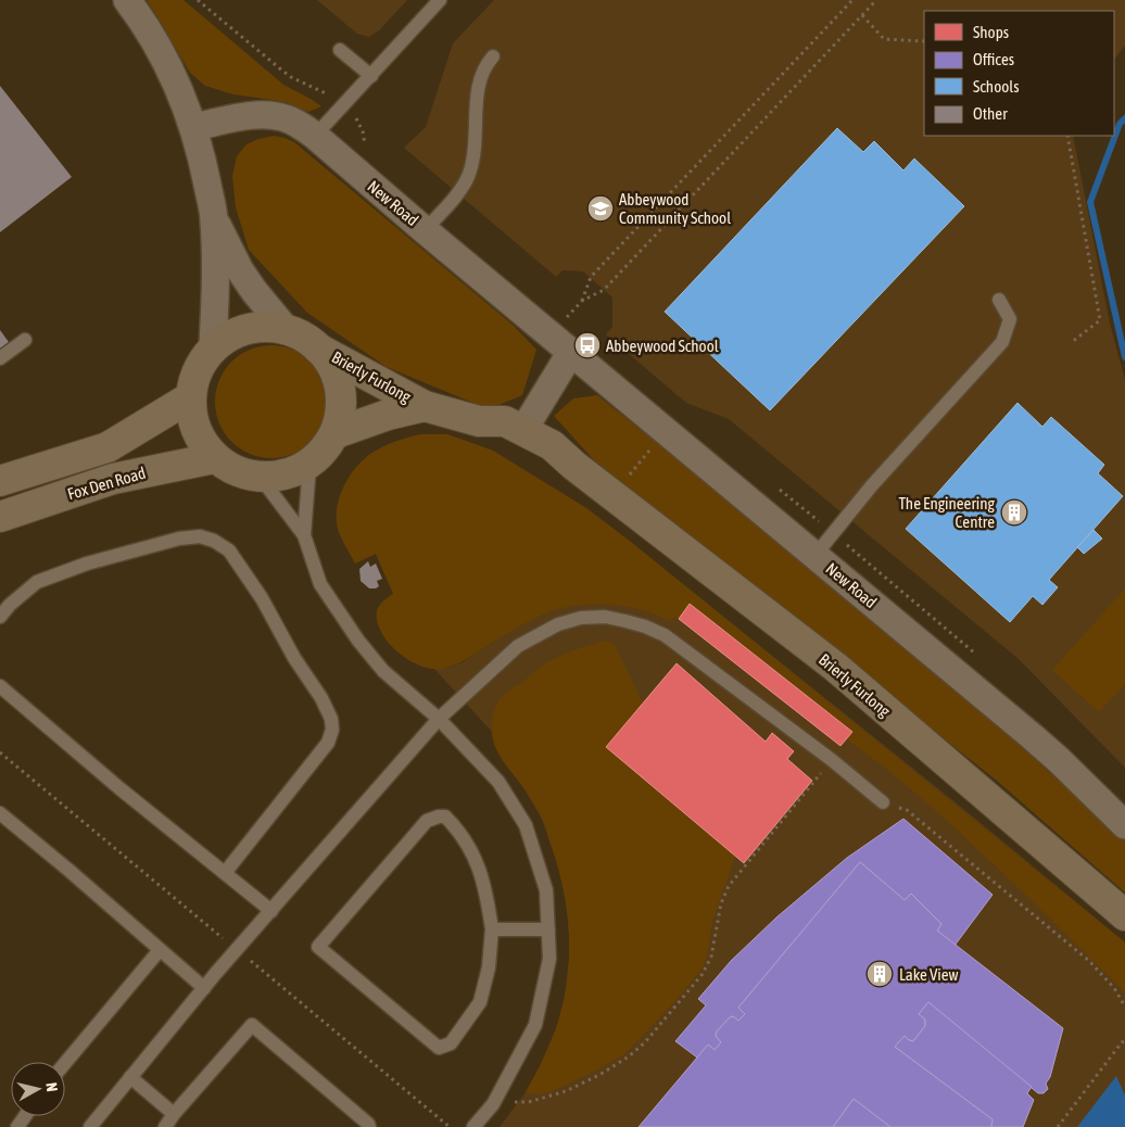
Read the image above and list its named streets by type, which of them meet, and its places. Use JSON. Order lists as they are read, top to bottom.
{
  "streets": {
    "street": ["New Road", "Brierly Furlong", "Fox Den Road"]
  },
  "crossings": [
    ["Brierly Furlong", "Fox Den Road"]
  ],
  "places": {
    "school or university": ["Abbeywood Community School"],
    "bus stop": ["Abbeywood School"],
    "building": ["The Engineering Centre", "Lake View"]
  },
  "legend": [
    "Shops",
    "Offices",
    "Schools",
    "Other"
  ],
  "north": "right"
}
